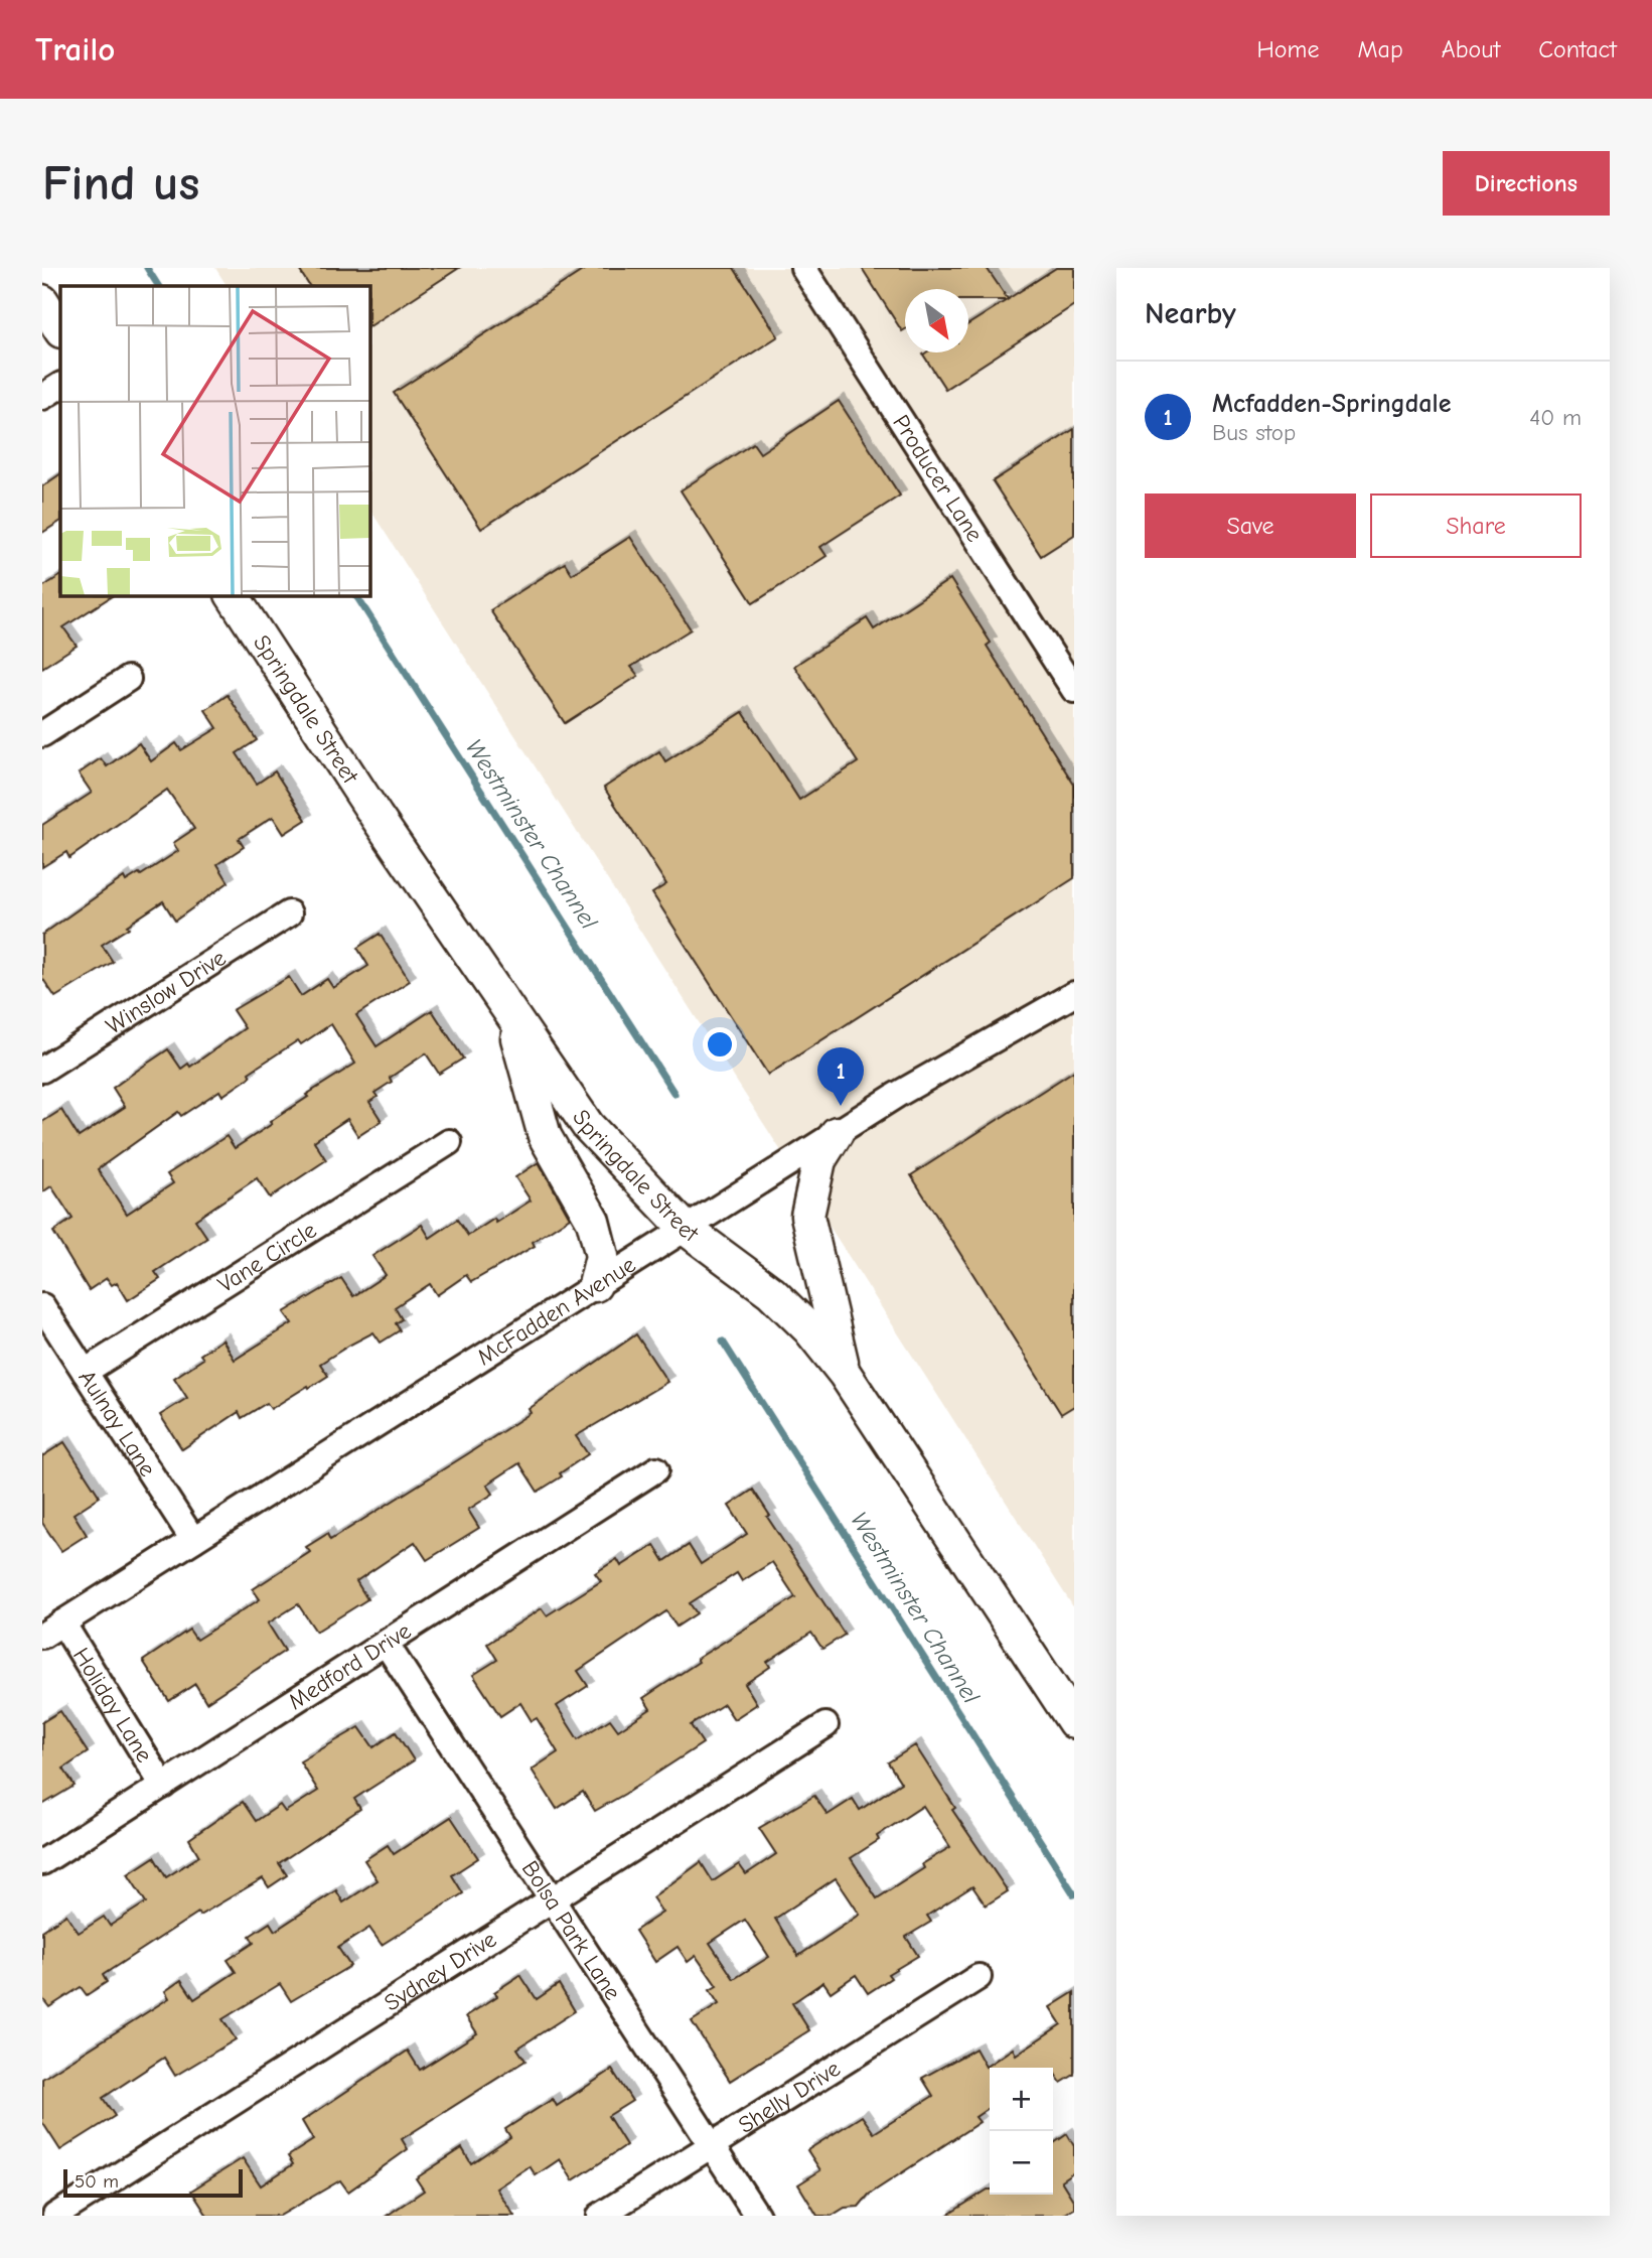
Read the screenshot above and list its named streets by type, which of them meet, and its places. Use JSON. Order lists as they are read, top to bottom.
{
  "streets": {
    "main road": ["Springdale Street"],
    "street": [
      "Producer Lane",
      "Winslow Drive",
      "Vane Circle",
      "McFadden Avenue",
      "Aulnay Lane",
      "Medford Drive",
      "Holiday Lane",
      "Bolsa Park Lane",
      "Sydney Drive",
      "Shelly Drive"
    ]
  },
  "crossings": [
    ["Springdale Street", "McFadden Avenue"],
    ["Vane Circle", "Aulnay Lane"],
    ["McFadden Avenue", "Aulnay Lane"],
    ["McFadden Avenue", "Holiday Lane"],
    ["Medford Drive", "Holiday Lane"],
    ["Medford Drive", "Bolsa Park Lane"],
    ["Bolsa Park Lane", "Sydney Drive"],
    ["Bolsa Park Lane", "Shelly Drive"]
  ],
  "water": ["Westminster Channel"],
  "scale_bar": "50 m",
  "north": "bottom right",
  "page": {
    "header": "Trailo",
    "nav": [
      "Home",
      "Map",
      "About",
      "Contact"
    ],
    "buttons": [
      "Directions",
      ["Save", "Share"]
    ],
    "title": "Find us",
    "heading": "Nearby",
    "list": [
      {
        "mark": "1",
        "name": "Mcfadden-Springdale",
        "note": "Bus stop",
        "value": "40 m"
      }
    ],
    "pins": "1",
    "map_buttons": ["+", "−"],
    "scale": "50 m"
  }
}
